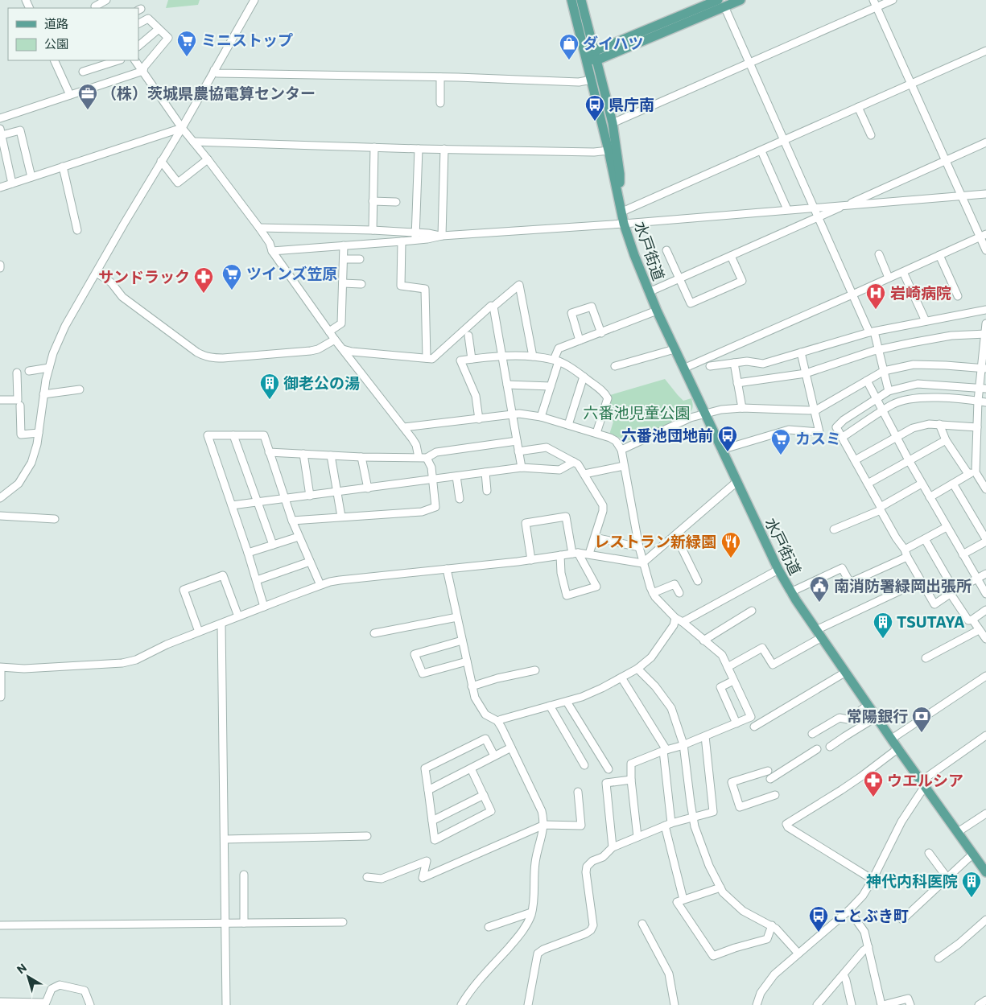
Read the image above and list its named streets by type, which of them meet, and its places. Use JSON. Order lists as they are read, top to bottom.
{
  "streets": {
    "main road": ["水戸街道"]
  },
  "parks": ["六番池児童公園"],
  "places": {
    "supermarket": ["ミニストップ", "ツインズ笠原", "カスミ"],
    "shop": ["ダイハツ"],
    "office": ["（株）茨城県農協電算センター"],
    "bus stop": ["県庁南", "六番池団地前", "ことぶき町"],
    "pharmacy": ["サンドラック", "ウエルシア"],
    "hospital": ["岩崎病院"],
    "building": ["御老公の湯", "TSUTAYA", "神代内科医院"],
    "restaurant": ["レストラン新緑園"],
    "public building": ["南消防署緑岡出張所"],
    "bank": ["常陽銀行"]
  },
  "legend": ["道路", "公園"],
  "north": "top left"
}
